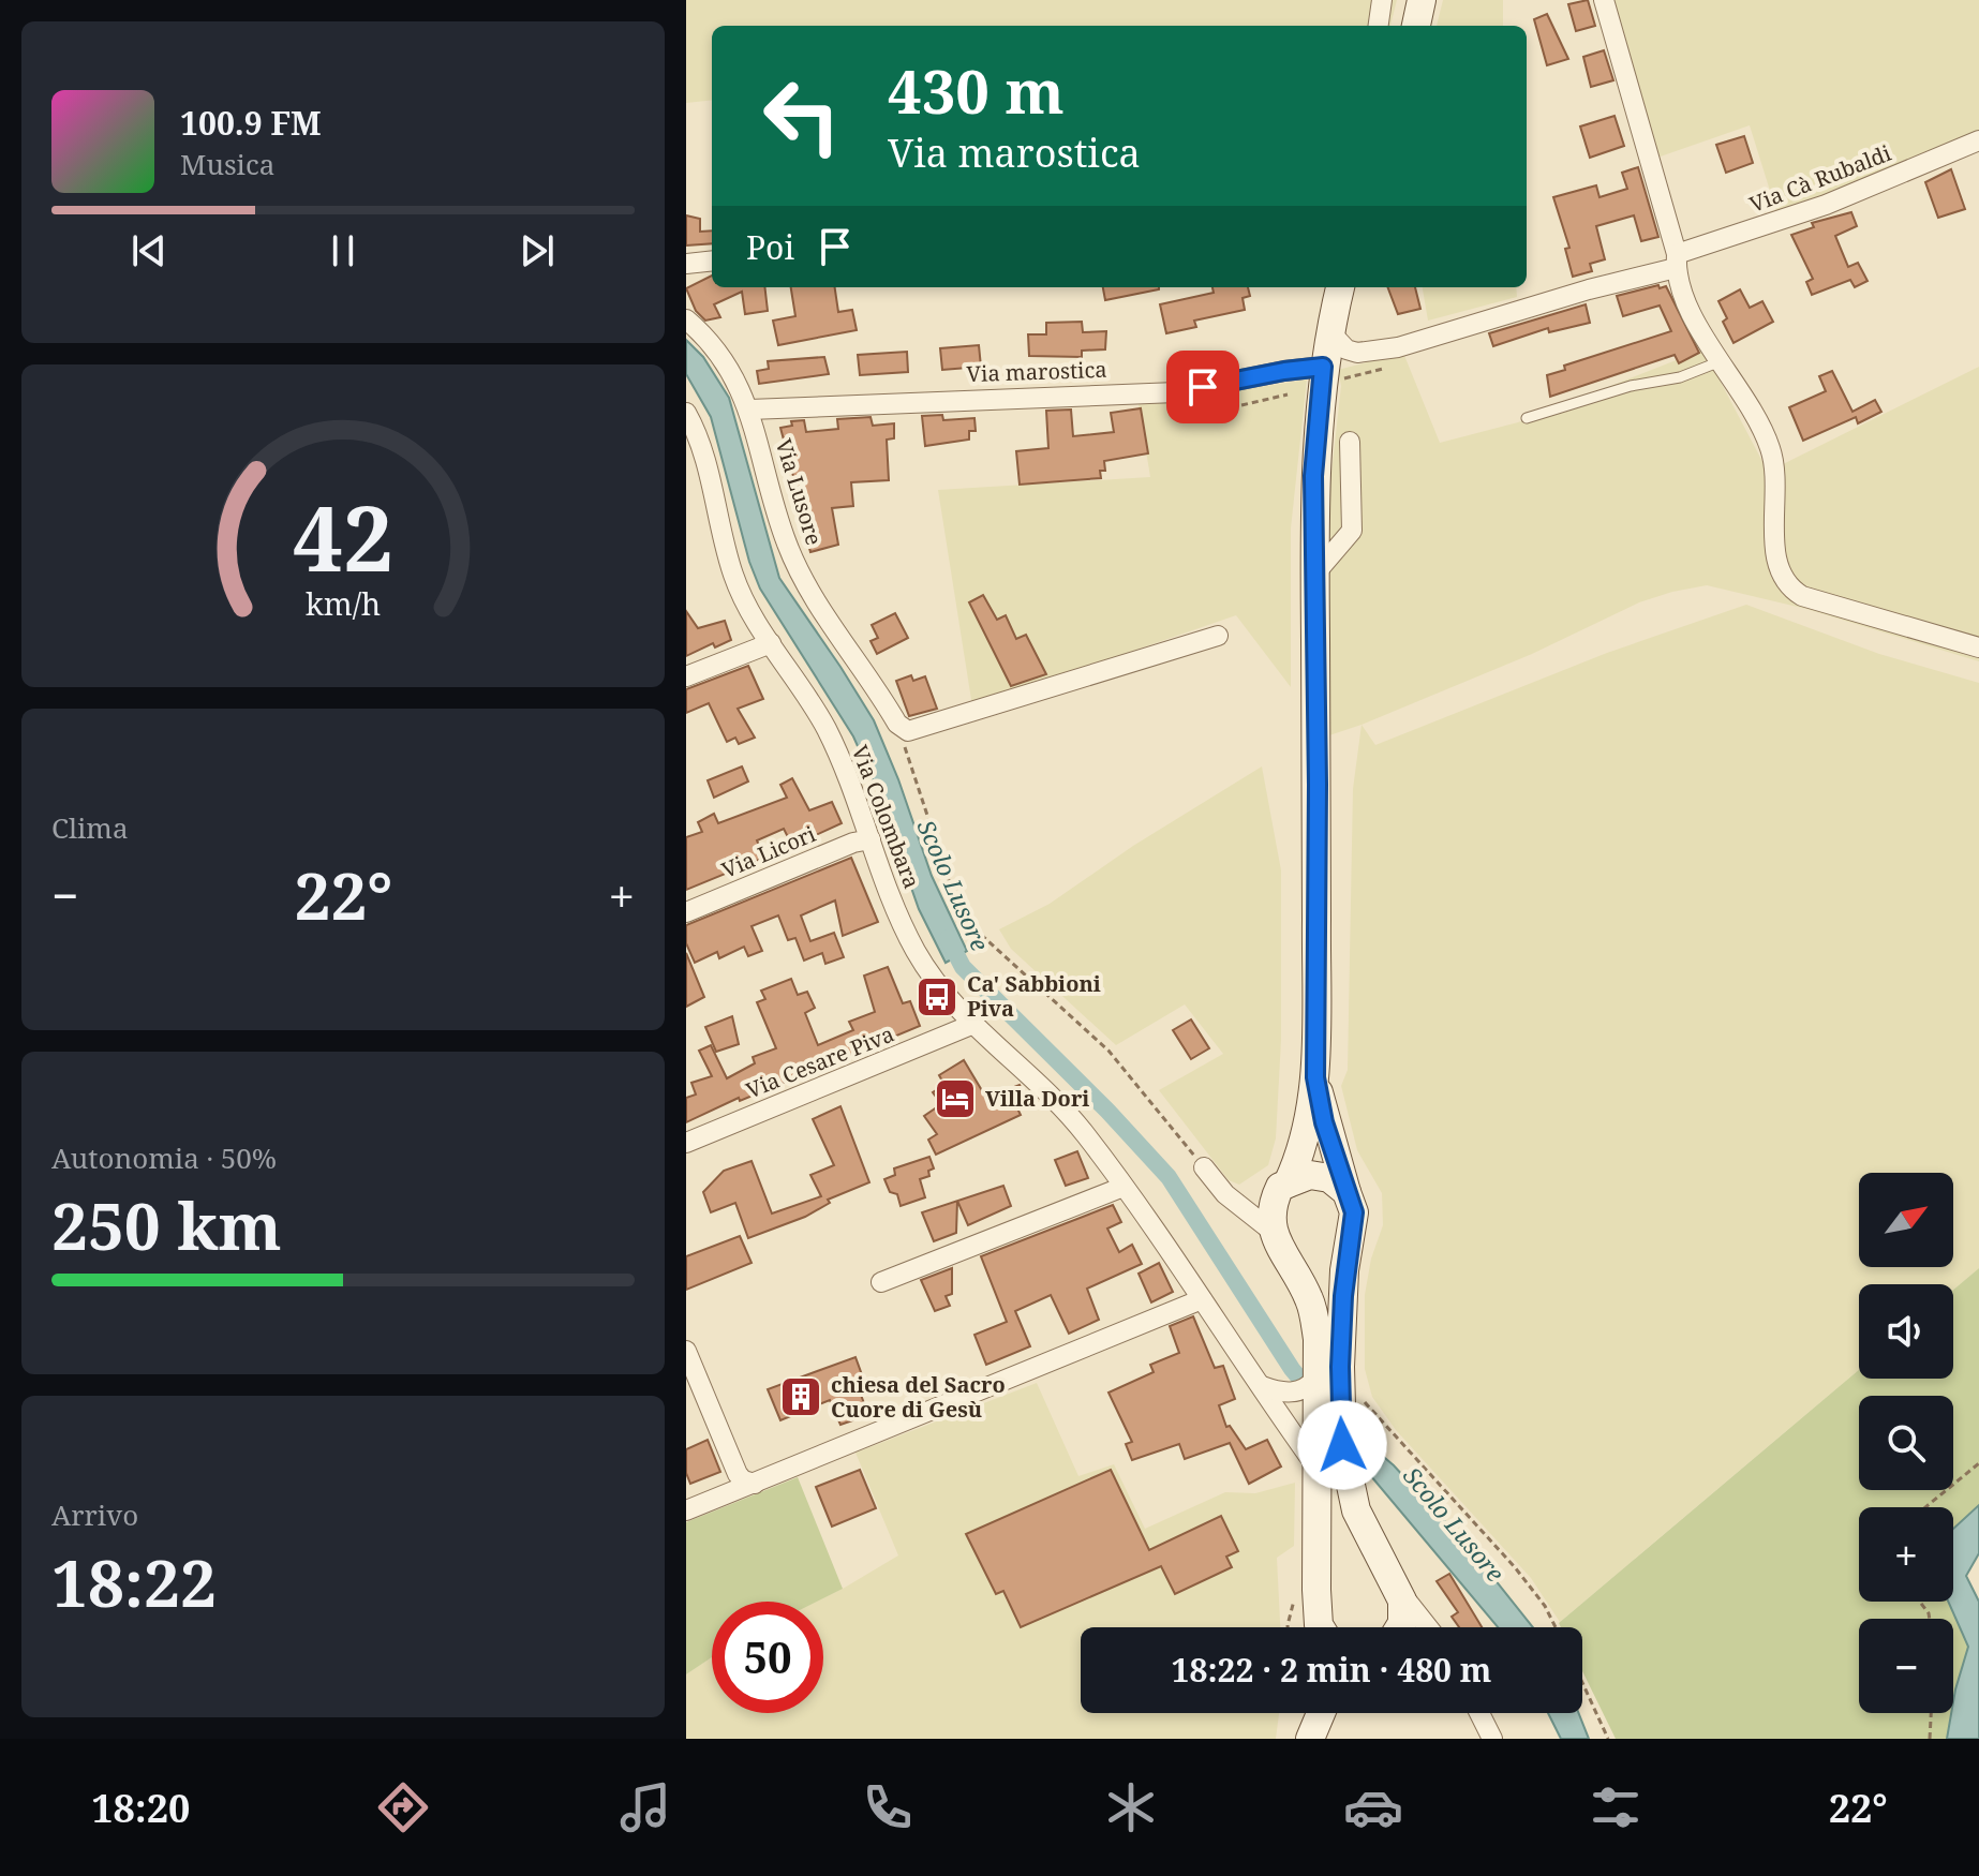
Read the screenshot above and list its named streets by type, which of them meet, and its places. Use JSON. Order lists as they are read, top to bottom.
{
  "streets": {
    "street": [
      "Via Cà Rubaldi",
      "Via marostica",
      "Via Lusore",
      "Via Colombara",
      "Via Licori",
      "Via Cesare Piva"
    ]
  },
  "crossings": [
    ["Via marostica", "Via Lusore"],
    ["Via Colombara", "Via Licori"],
    ["Via Colombara", "Via Cesare Piva"]
  ],
  "water": ["Scolo Lusore"],
  "places": {
    "bus stop": ["Ca' Sabbioni Piva"],
    "hotel": ["Villa Dori"],
    "building": ["chiesa del Sacro Cuore di Gesù"]
  },
  "north": "top right",
  "page": {
    "turn": ["430 m", "Via marostica"],
    "song": ["100.9 FM", "Musica"],
    "then": "Poi",
    "tile": [
      "Clima",
      ["Autonomia · 50%", "250 km"],
      ["Arrivo", "18:22"]
    ],
    "heat": ["−", "22°", "+"],
    "map_buttons": ["+", "−"],
    "limit": "50",
    "trip": "18:22 · 2 min · 480 m",
    "tabs": ["18:20", "22°"],
    "gauge": ["42", "km/h"]
  }
}
